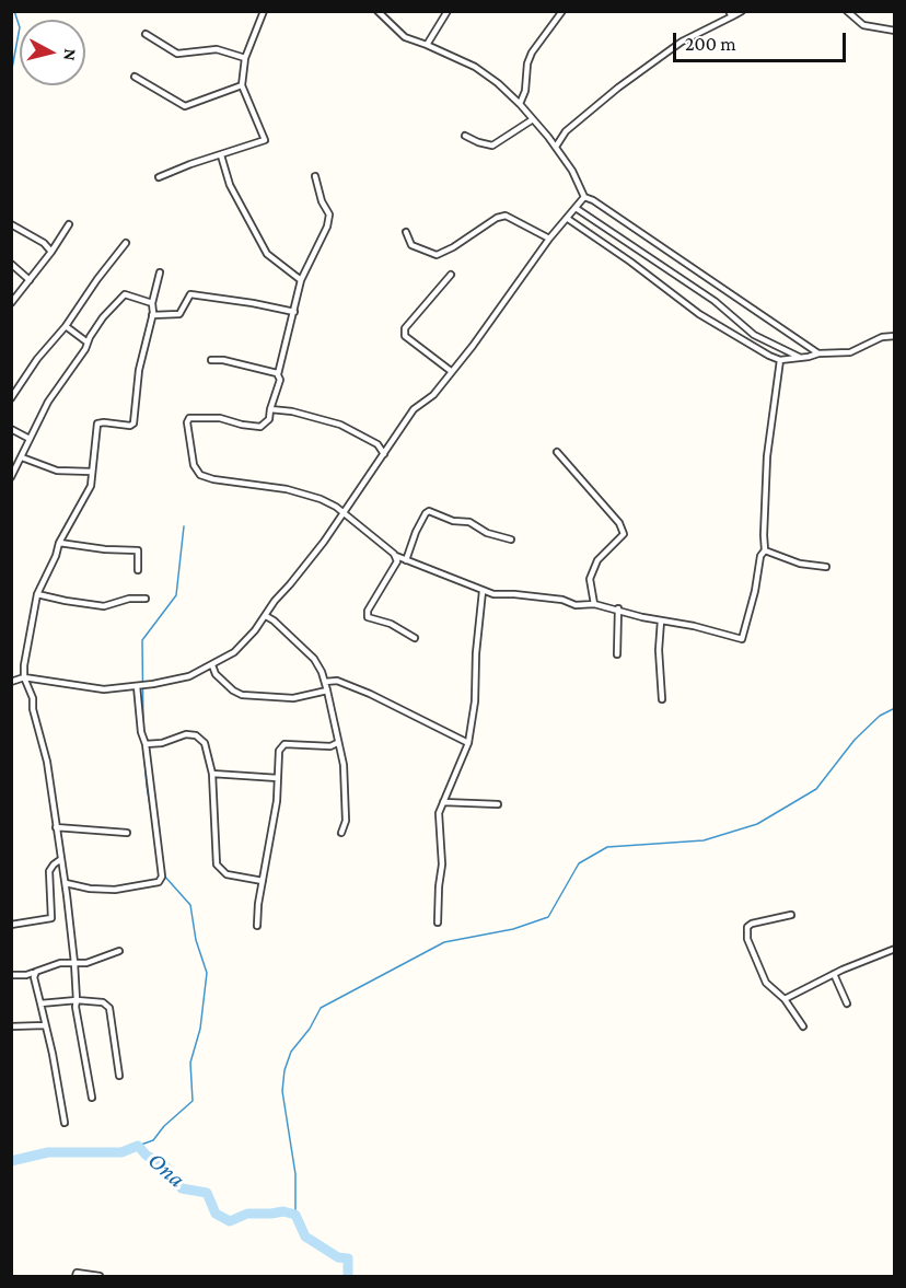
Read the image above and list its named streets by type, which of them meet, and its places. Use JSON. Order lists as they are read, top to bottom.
{
  "water": ["Ona"],
  "scale_bar": "200 m",
  "north": "right"
}
